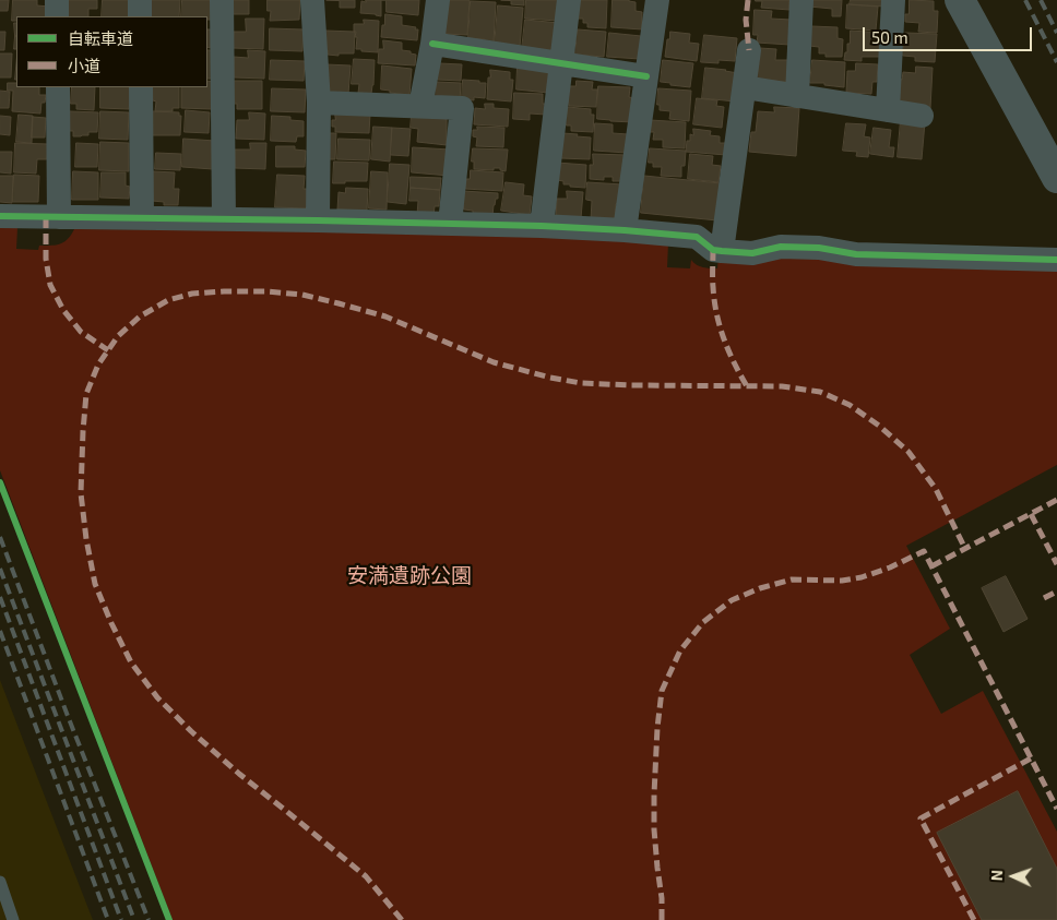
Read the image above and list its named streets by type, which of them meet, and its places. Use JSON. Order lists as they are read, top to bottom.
{
  "parks": ["安満遺跡公園"],
  "legend": ["自転車道", "小道"],
  "scale_bar": "50 m",
  "north": "left"
}
